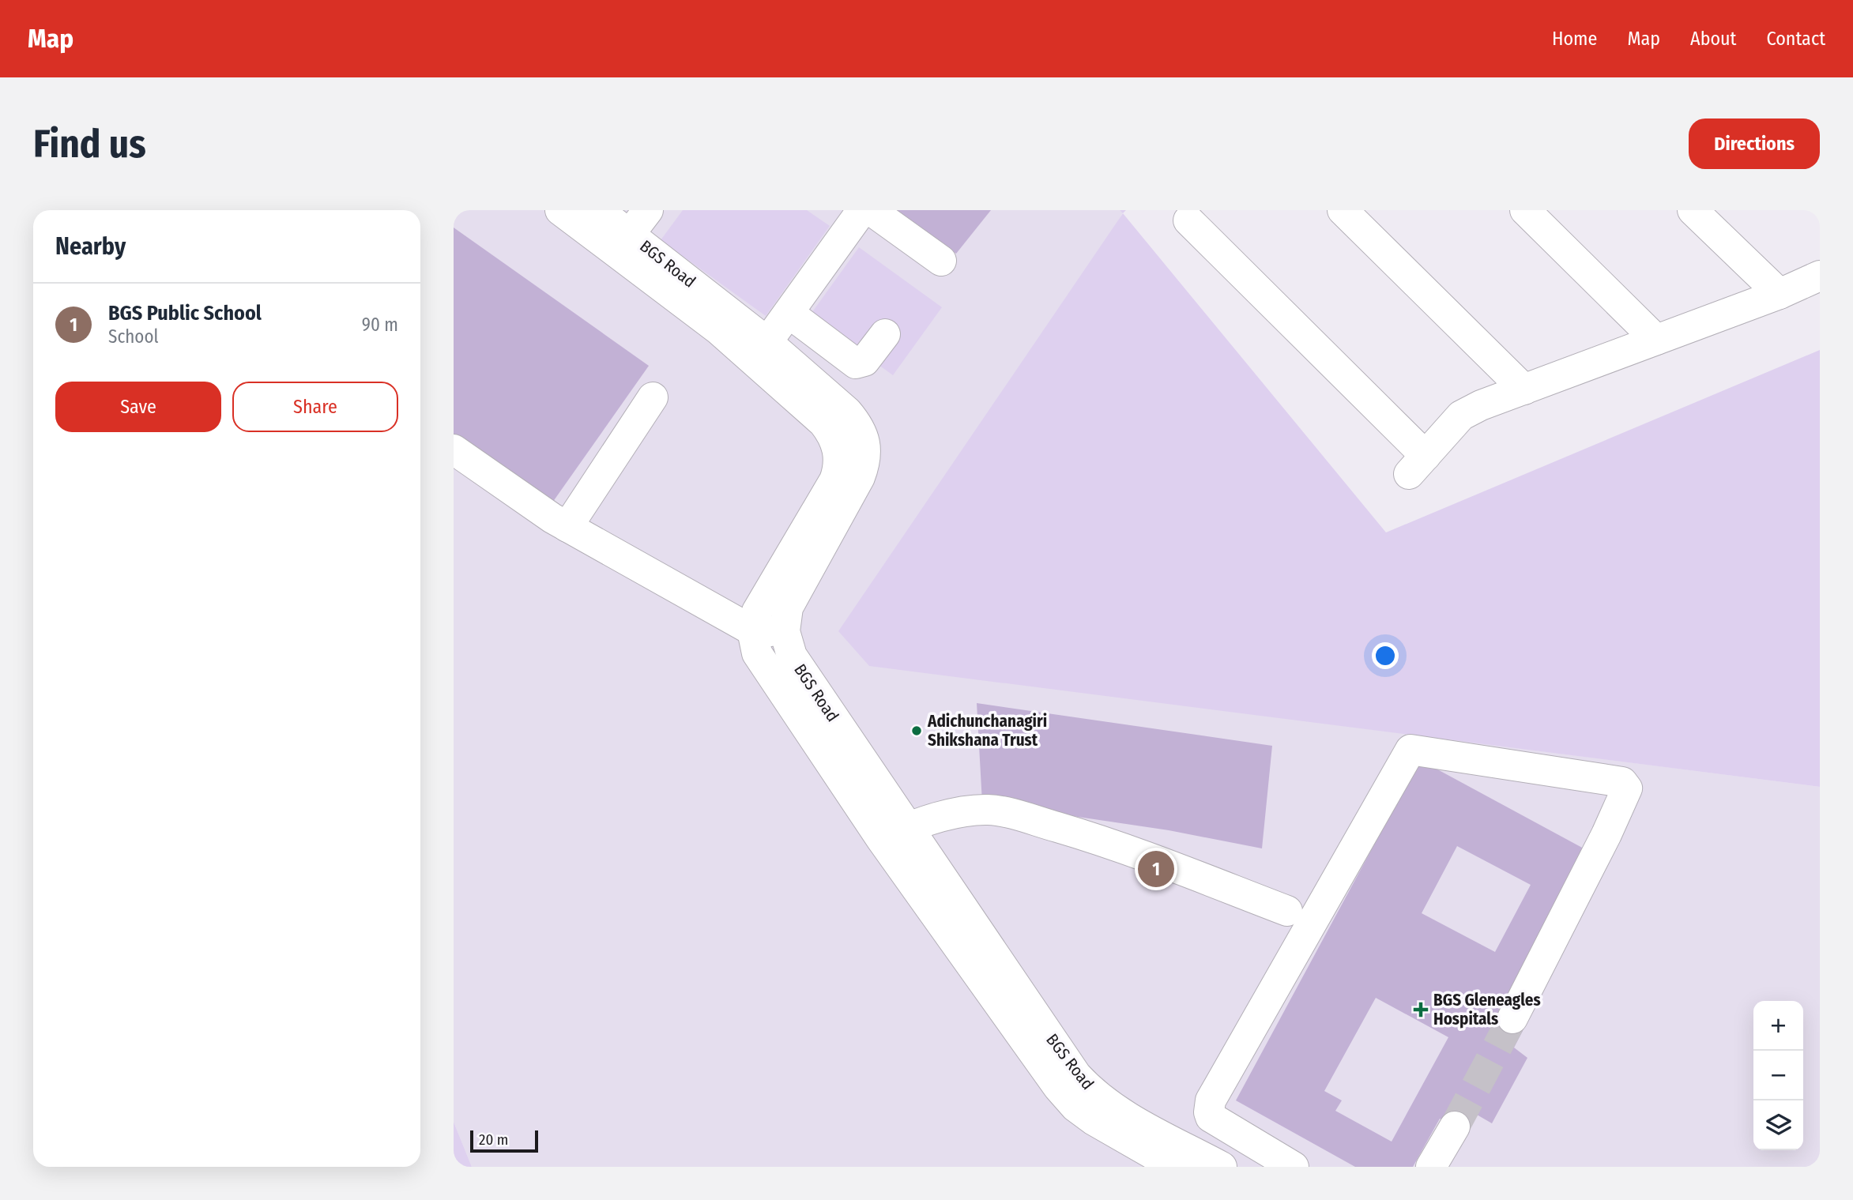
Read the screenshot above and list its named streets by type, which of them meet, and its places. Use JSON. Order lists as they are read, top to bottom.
{
  "streets": {
    "street": ["BGS Road"]
  },
  "places": {
    "other": ["Adichunchanagiri Shikshana Trust"],
    "health": ["BGS Gleneagles Hospitals"]
  },
  "scale_bar": "20 m",
  "page": {
    "header": "Map",
    "nav": [
      "Home",
      "Map",
      "About",
      "Contact"
    ],
    "buttons": [
      "Directions",
      ["Save", "Share"]
    ],
    "title": "Find us",
    "heading": "Nearby",
    "list": [
      {
        "mark": "1",
        "name": "BGS Public School",
        "note": "School",
        "value": "90 m"
      }
    ],
    "pins": "1",
    "map_buttons": ["+", "−"],
    "scale": "20 m"
  }
}
